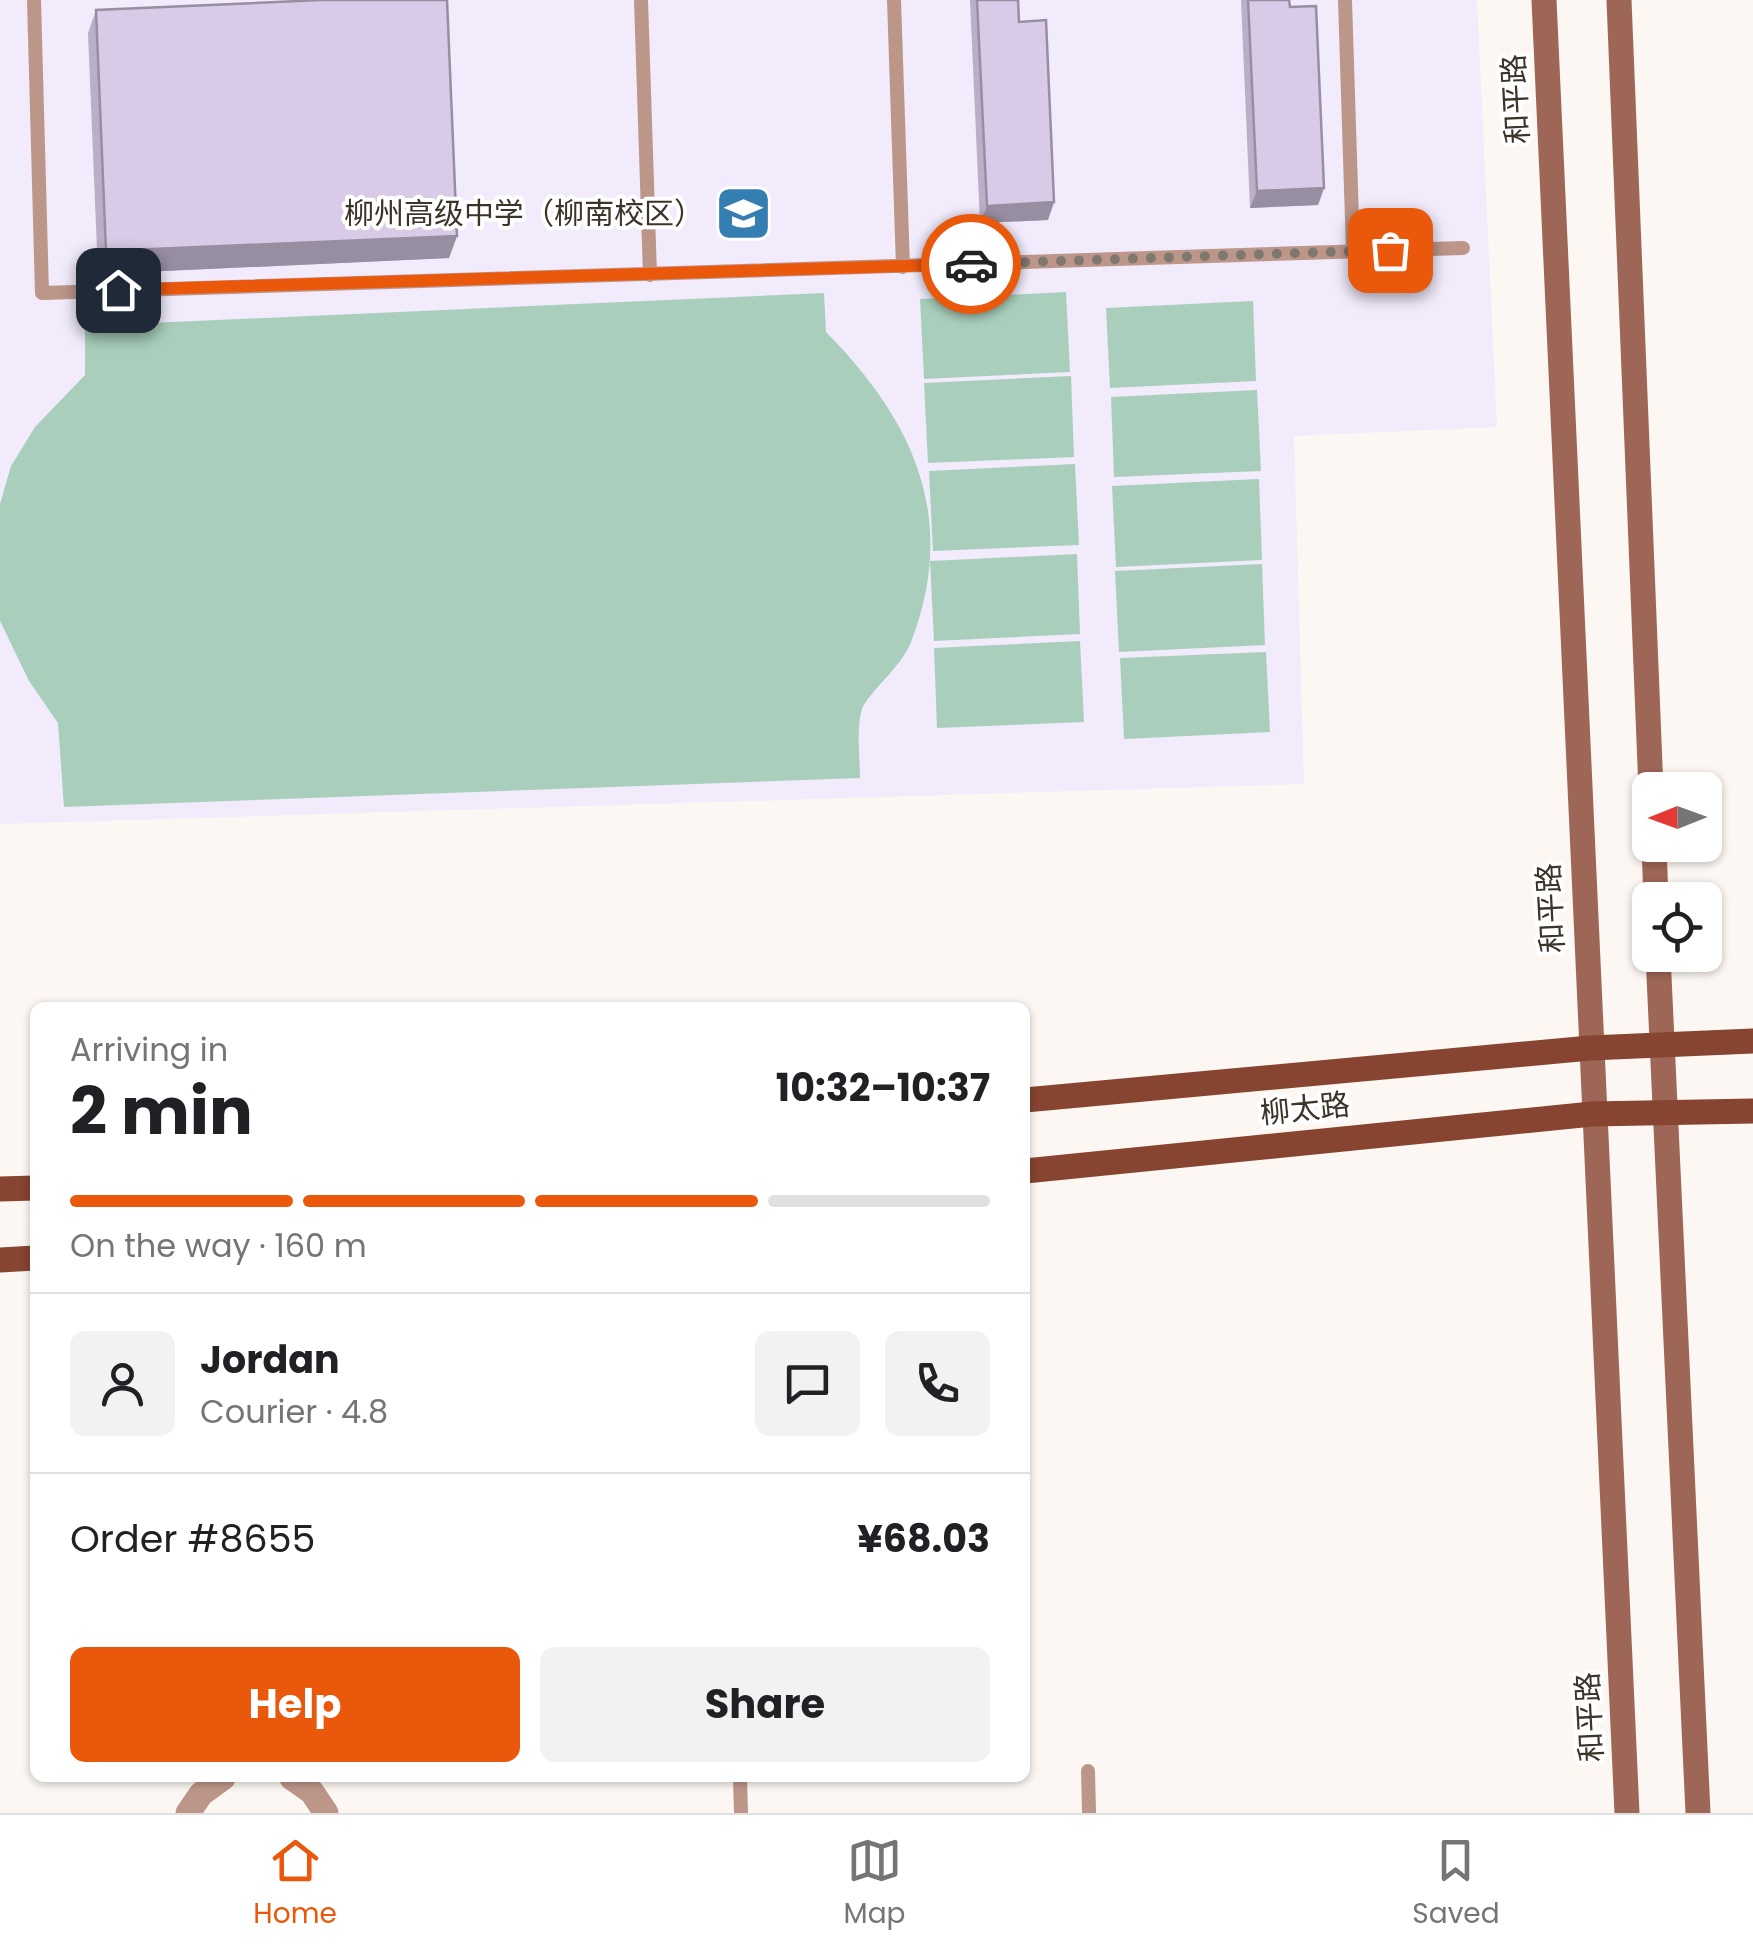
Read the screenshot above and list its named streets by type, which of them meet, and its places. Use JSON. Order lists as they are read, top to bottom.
{
  "streets": {
    "main road": ["和平路", "柳太路"]
  },
  "crossings": [
    ["和平路", "柳太路"]
  ],
  "places": {
    "school or university": ["柳州高级中学（柳南校区）"]
  },
  "north": "left",
  "page": {
    "heading": ["2 min", "Arriving in", "10:32–10:37"],
    "panel": [
      "Jordan",
      "Courier · 4.8",
      "Order #8655",
      "¥68.03"
    ],
    "bar": "On the way · 160 m",
    "buttons": ["Help", "Share"],
    "tabs": ["Home", "Map", "Saved"]
  }
}
